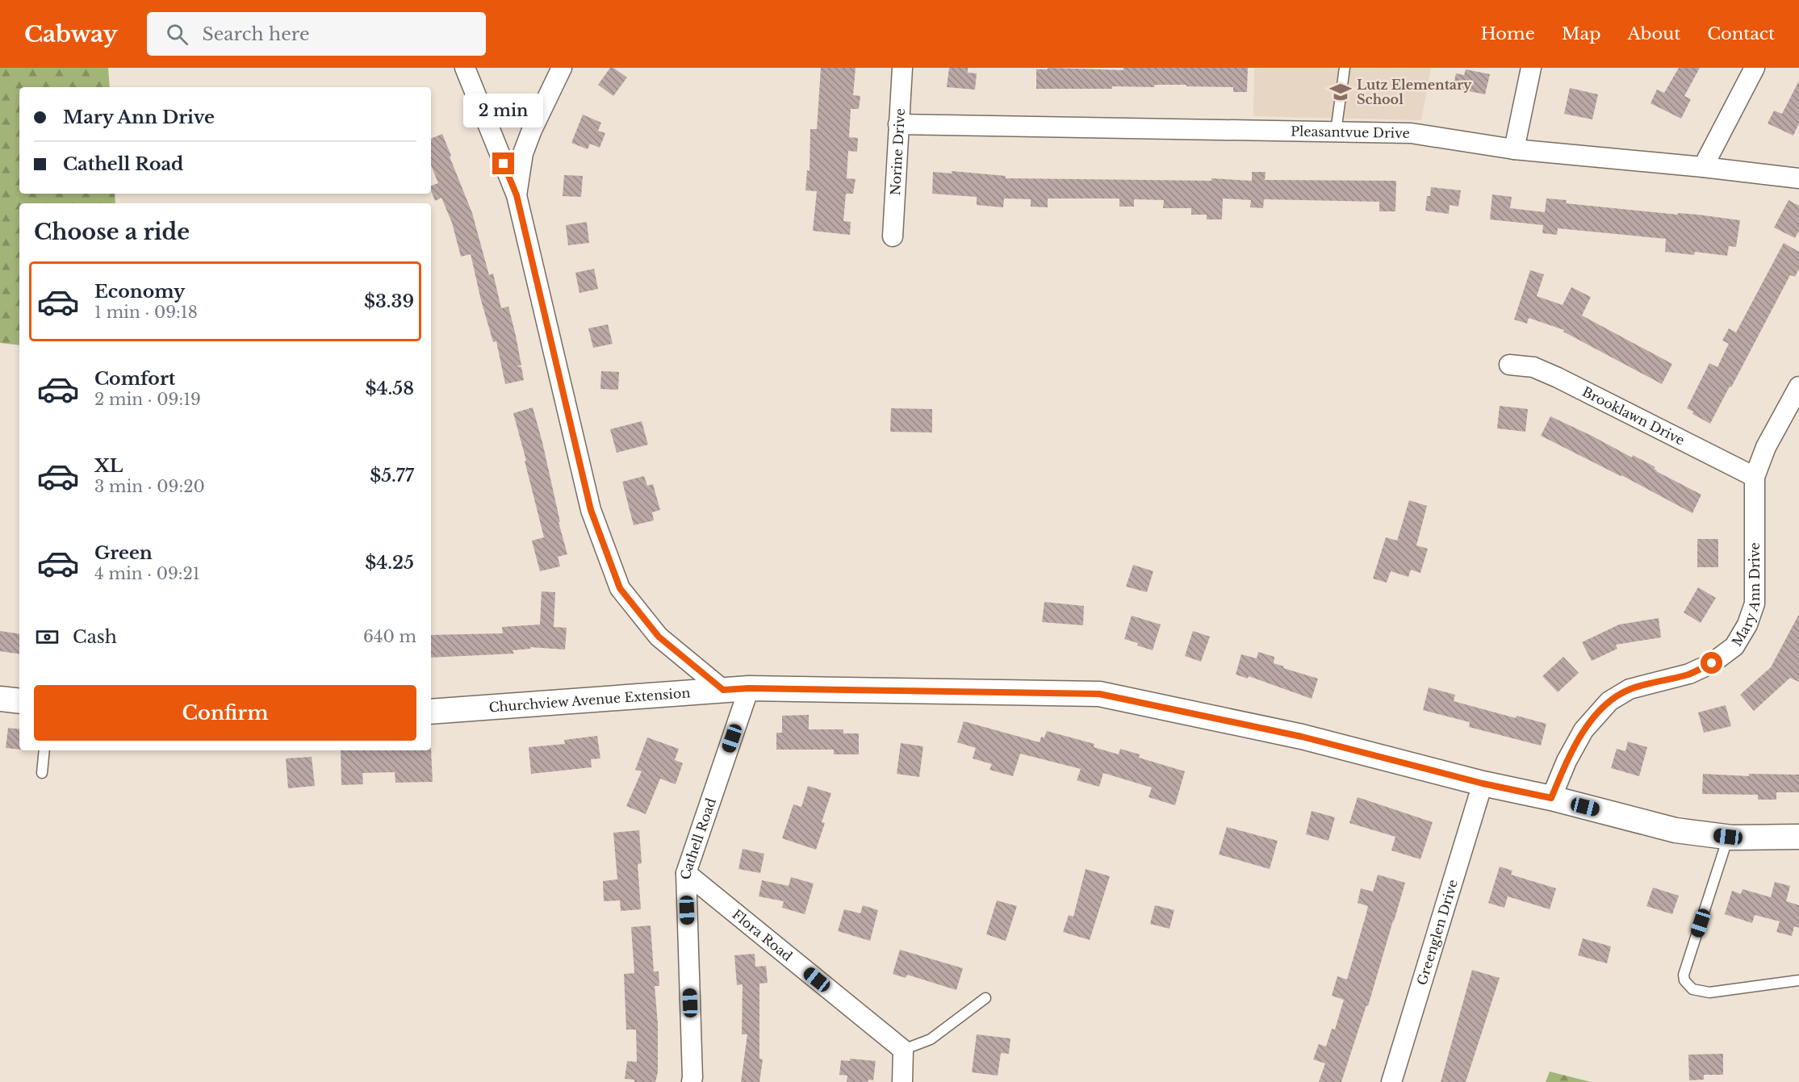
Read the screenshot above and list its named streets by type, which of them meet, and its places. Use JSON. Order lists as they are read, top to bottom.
{
  "streets": {
    "street": [
      "Pleasantvue Drive",
      "Norine Drive",
      "Brooklawn Drive",
      "Mary Ann Drive",
      "Churchview Avenue Extension",
      "Cathell Road",
      "Greenglen Drive",
      "Flora Road"
    ]
  },
  "crossings": [
    ["Pleasantvue Drive", "Norine Drive"],
    ["Brooklawn Drive", "Mary Ann Drive"],
    ["Mary Ann Drive", "Churchview Avenue Extension"],
    ["Churchview Avenue Extension", "Cathell Road"],
    ["Churchview Avenue Extension", "Greenglen Drive"],
    ["Cathell Road", "Flora Road"]
  ],
  "places": {
    "school or university": ["Lutz Elementary School"]
  },
  "page": {
    "header": "Cabway",
    "search": "Search here",
    "nav": [
      "Home",
      "Map",
      "About",
      "Contact"
    ],
    "banner": ["Mary Ann Drive", "Cathell Road"],
    "bubble": "2 min",
    "heading": "Choose a ride",
    "list": [
      {
        "name": "Economy",
        "note": "1 min · 09:18",
        "value": "$3.39"
      },
      {
        "name": "Comfort",
        "note": "2 min · 09:19",
        "value": "$4.58"
      },
      {
        "name": "XL",
        "note": "3 min · 09:20",
        "value": "$5.77"
      },
      {
        "name": "Green",
        "note": "4 min · 09:21",
        "value": "$4.25"
      }
    ],
    "pay": ["Cash", "640 m"],
    "buttons": "Confirm"
  }
}
